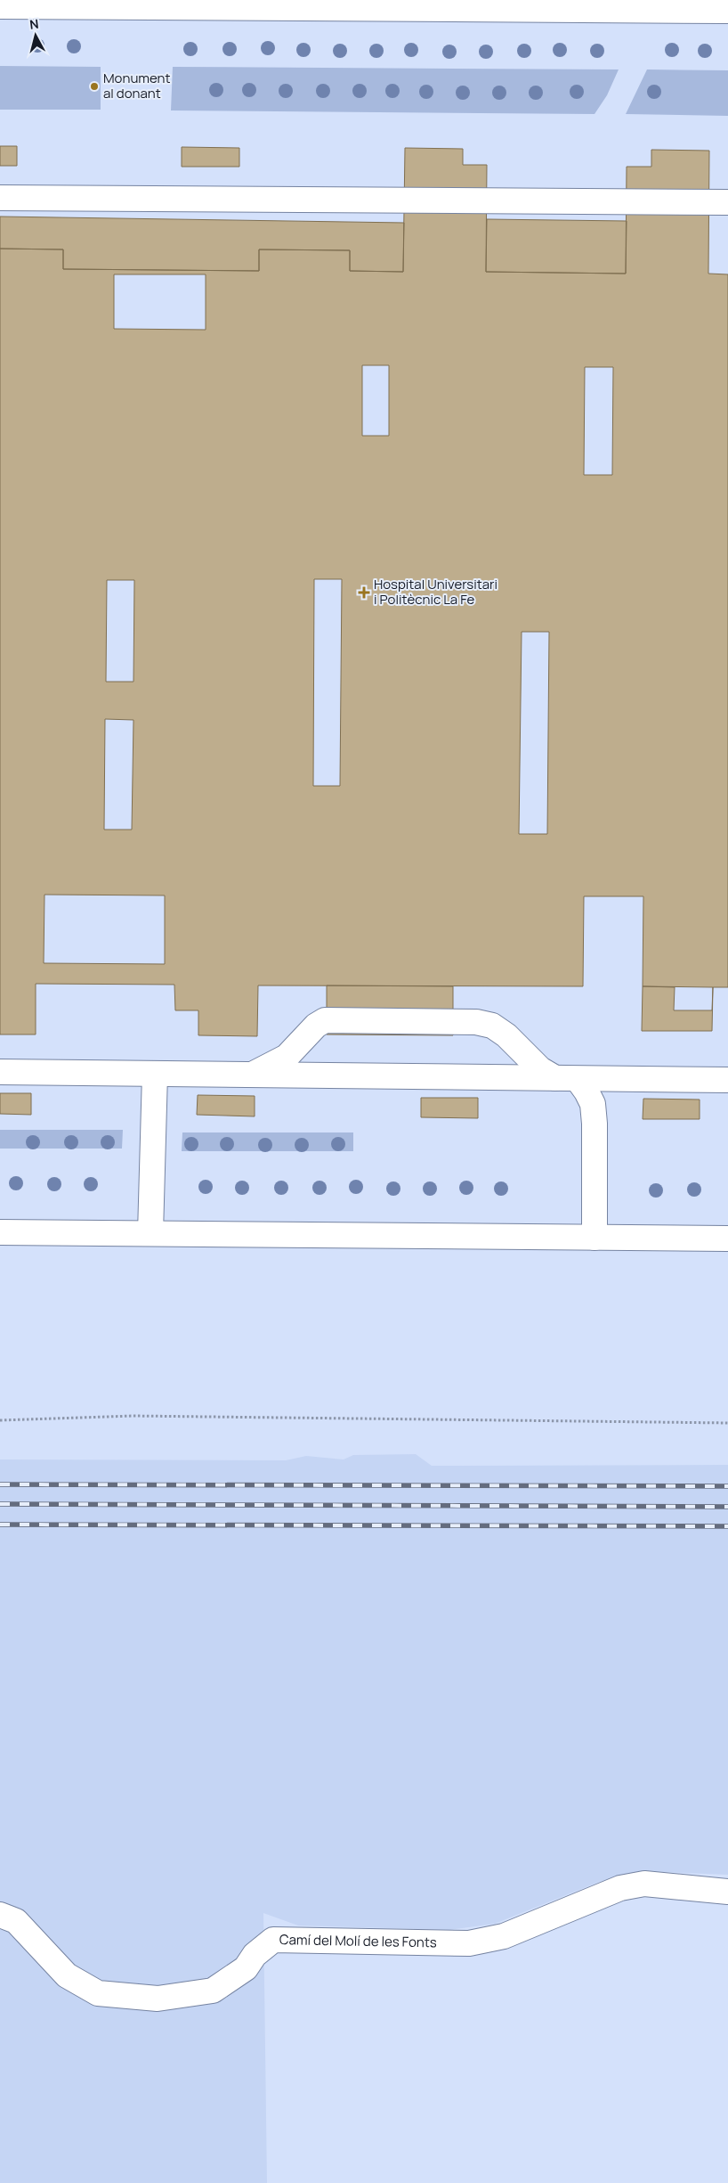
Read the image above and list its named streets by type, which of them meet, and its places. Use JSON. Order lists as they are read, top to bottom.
{
  "streets": {
    "street": ["Camí del Molí de les Fonts"]
  },
  "places": {
    "other": ["Monument al donant"],
    "health": ["Hospital Universitari i Politècnic La Fe"]
  },
  "north": "top"
}
